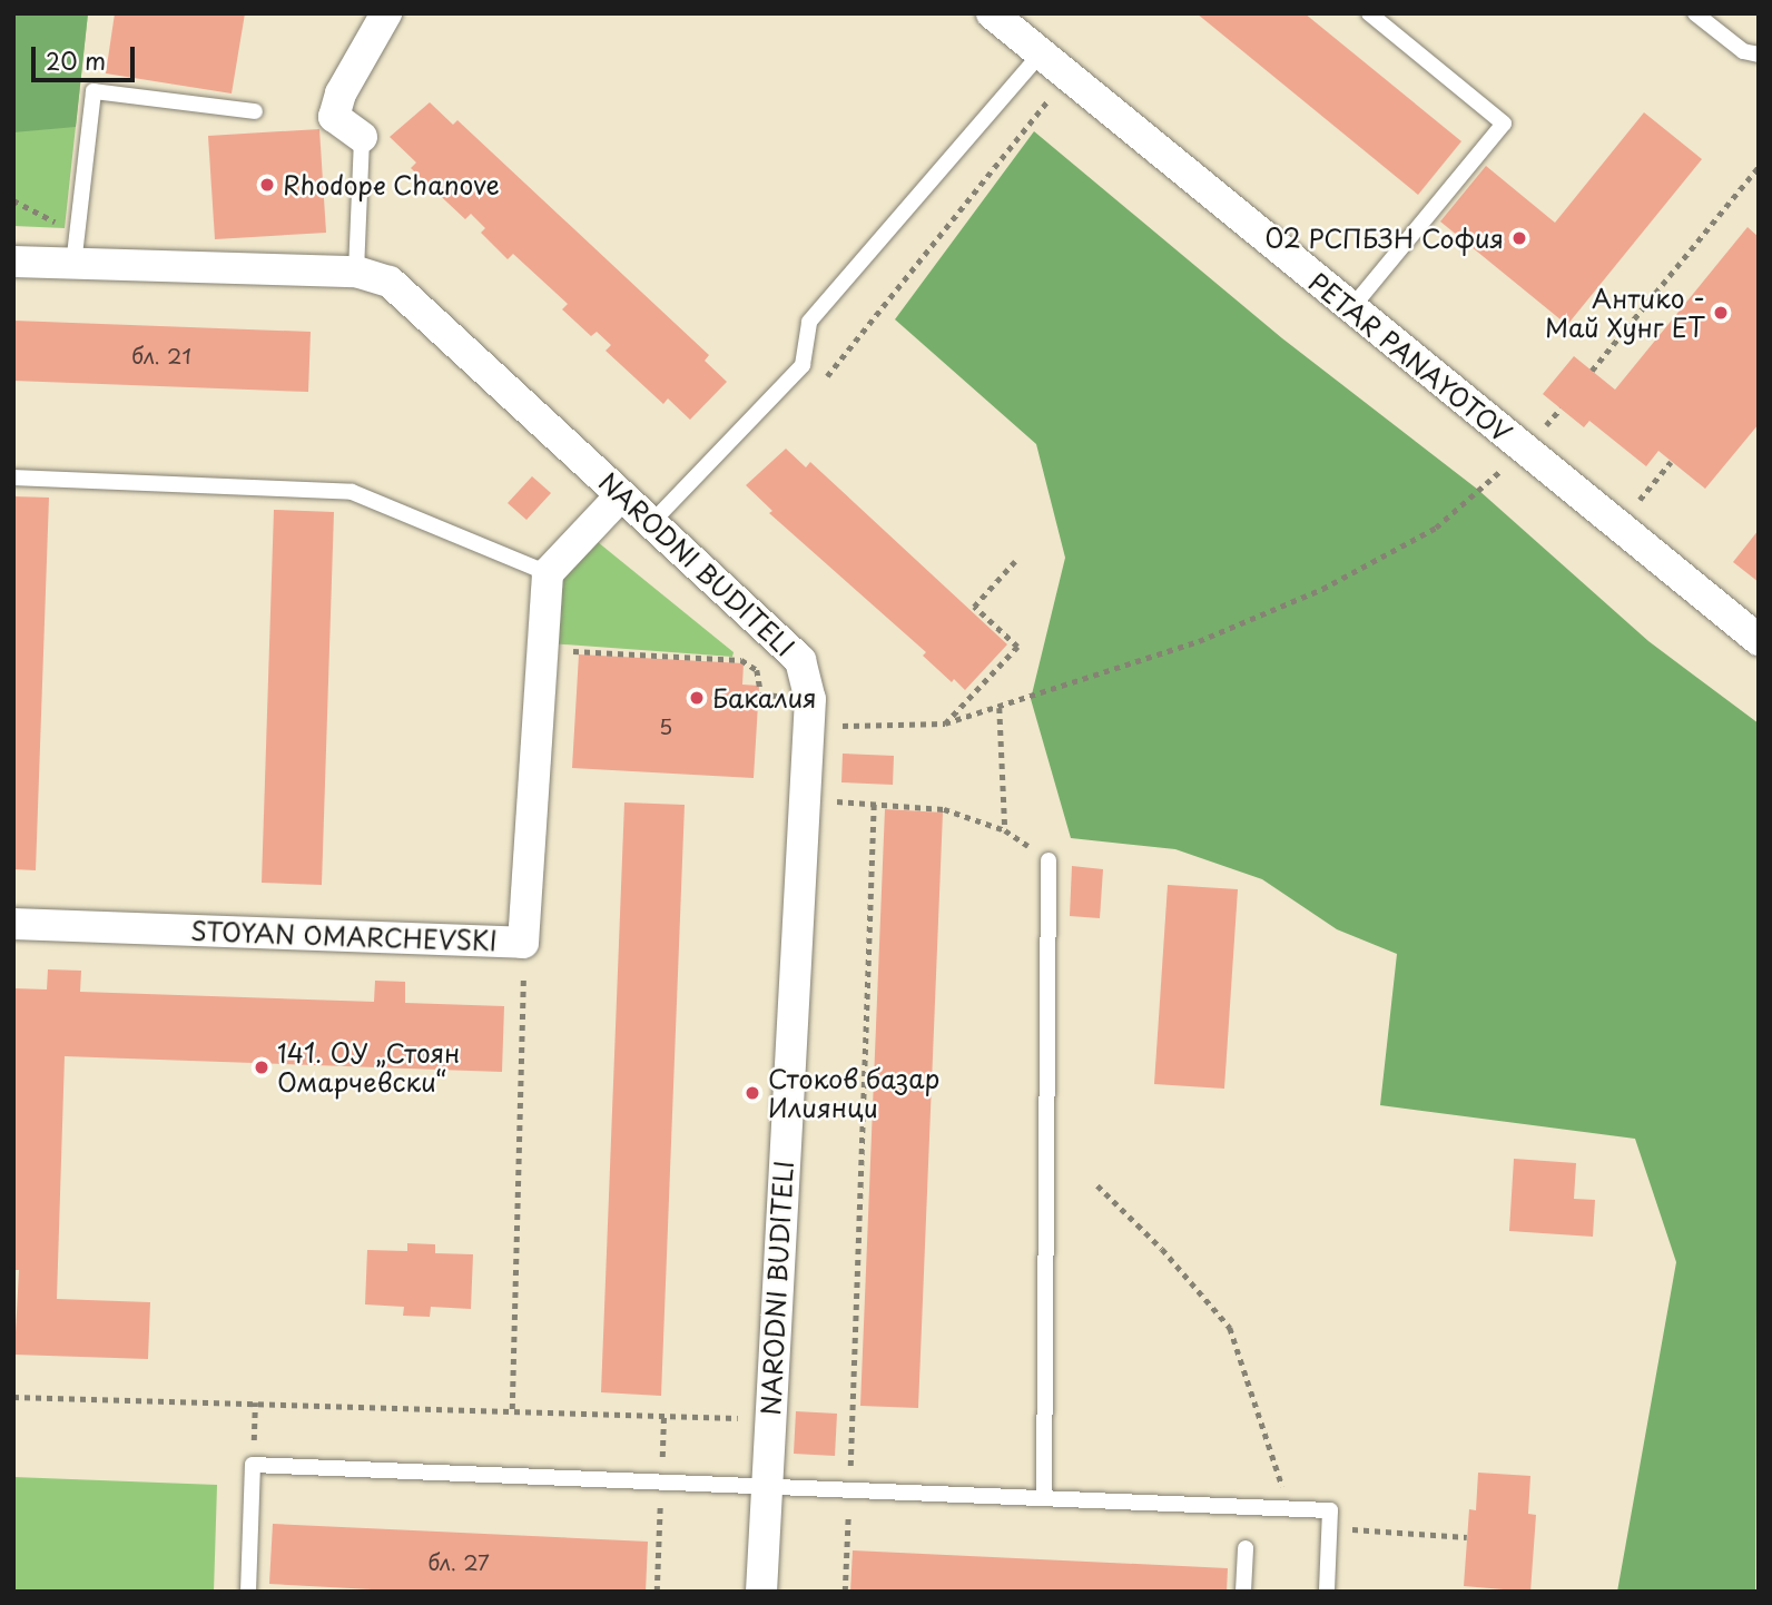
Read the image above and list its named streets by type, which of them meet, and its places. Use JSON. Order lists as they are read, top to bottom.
{
  "streets": {
    "street": ["PETAR PANAYOTOV", "NARODNI BUDITELI", "STOYAN OMARCHEVSKI"]
  },
  "places": [
    "Rhodope Chanove",
    "02 РСПБЗН София",
    "Антико - Май Хунг ЕТ",
    "Бакалия",
    "141. ОУ „Стоян Омарчевски“",
    "Стоков базар Илиянци"
  ],
  "house_numbers": ["бл. 21", "5", "бл. 27"],
  "scale_bar": "20 m"
}
